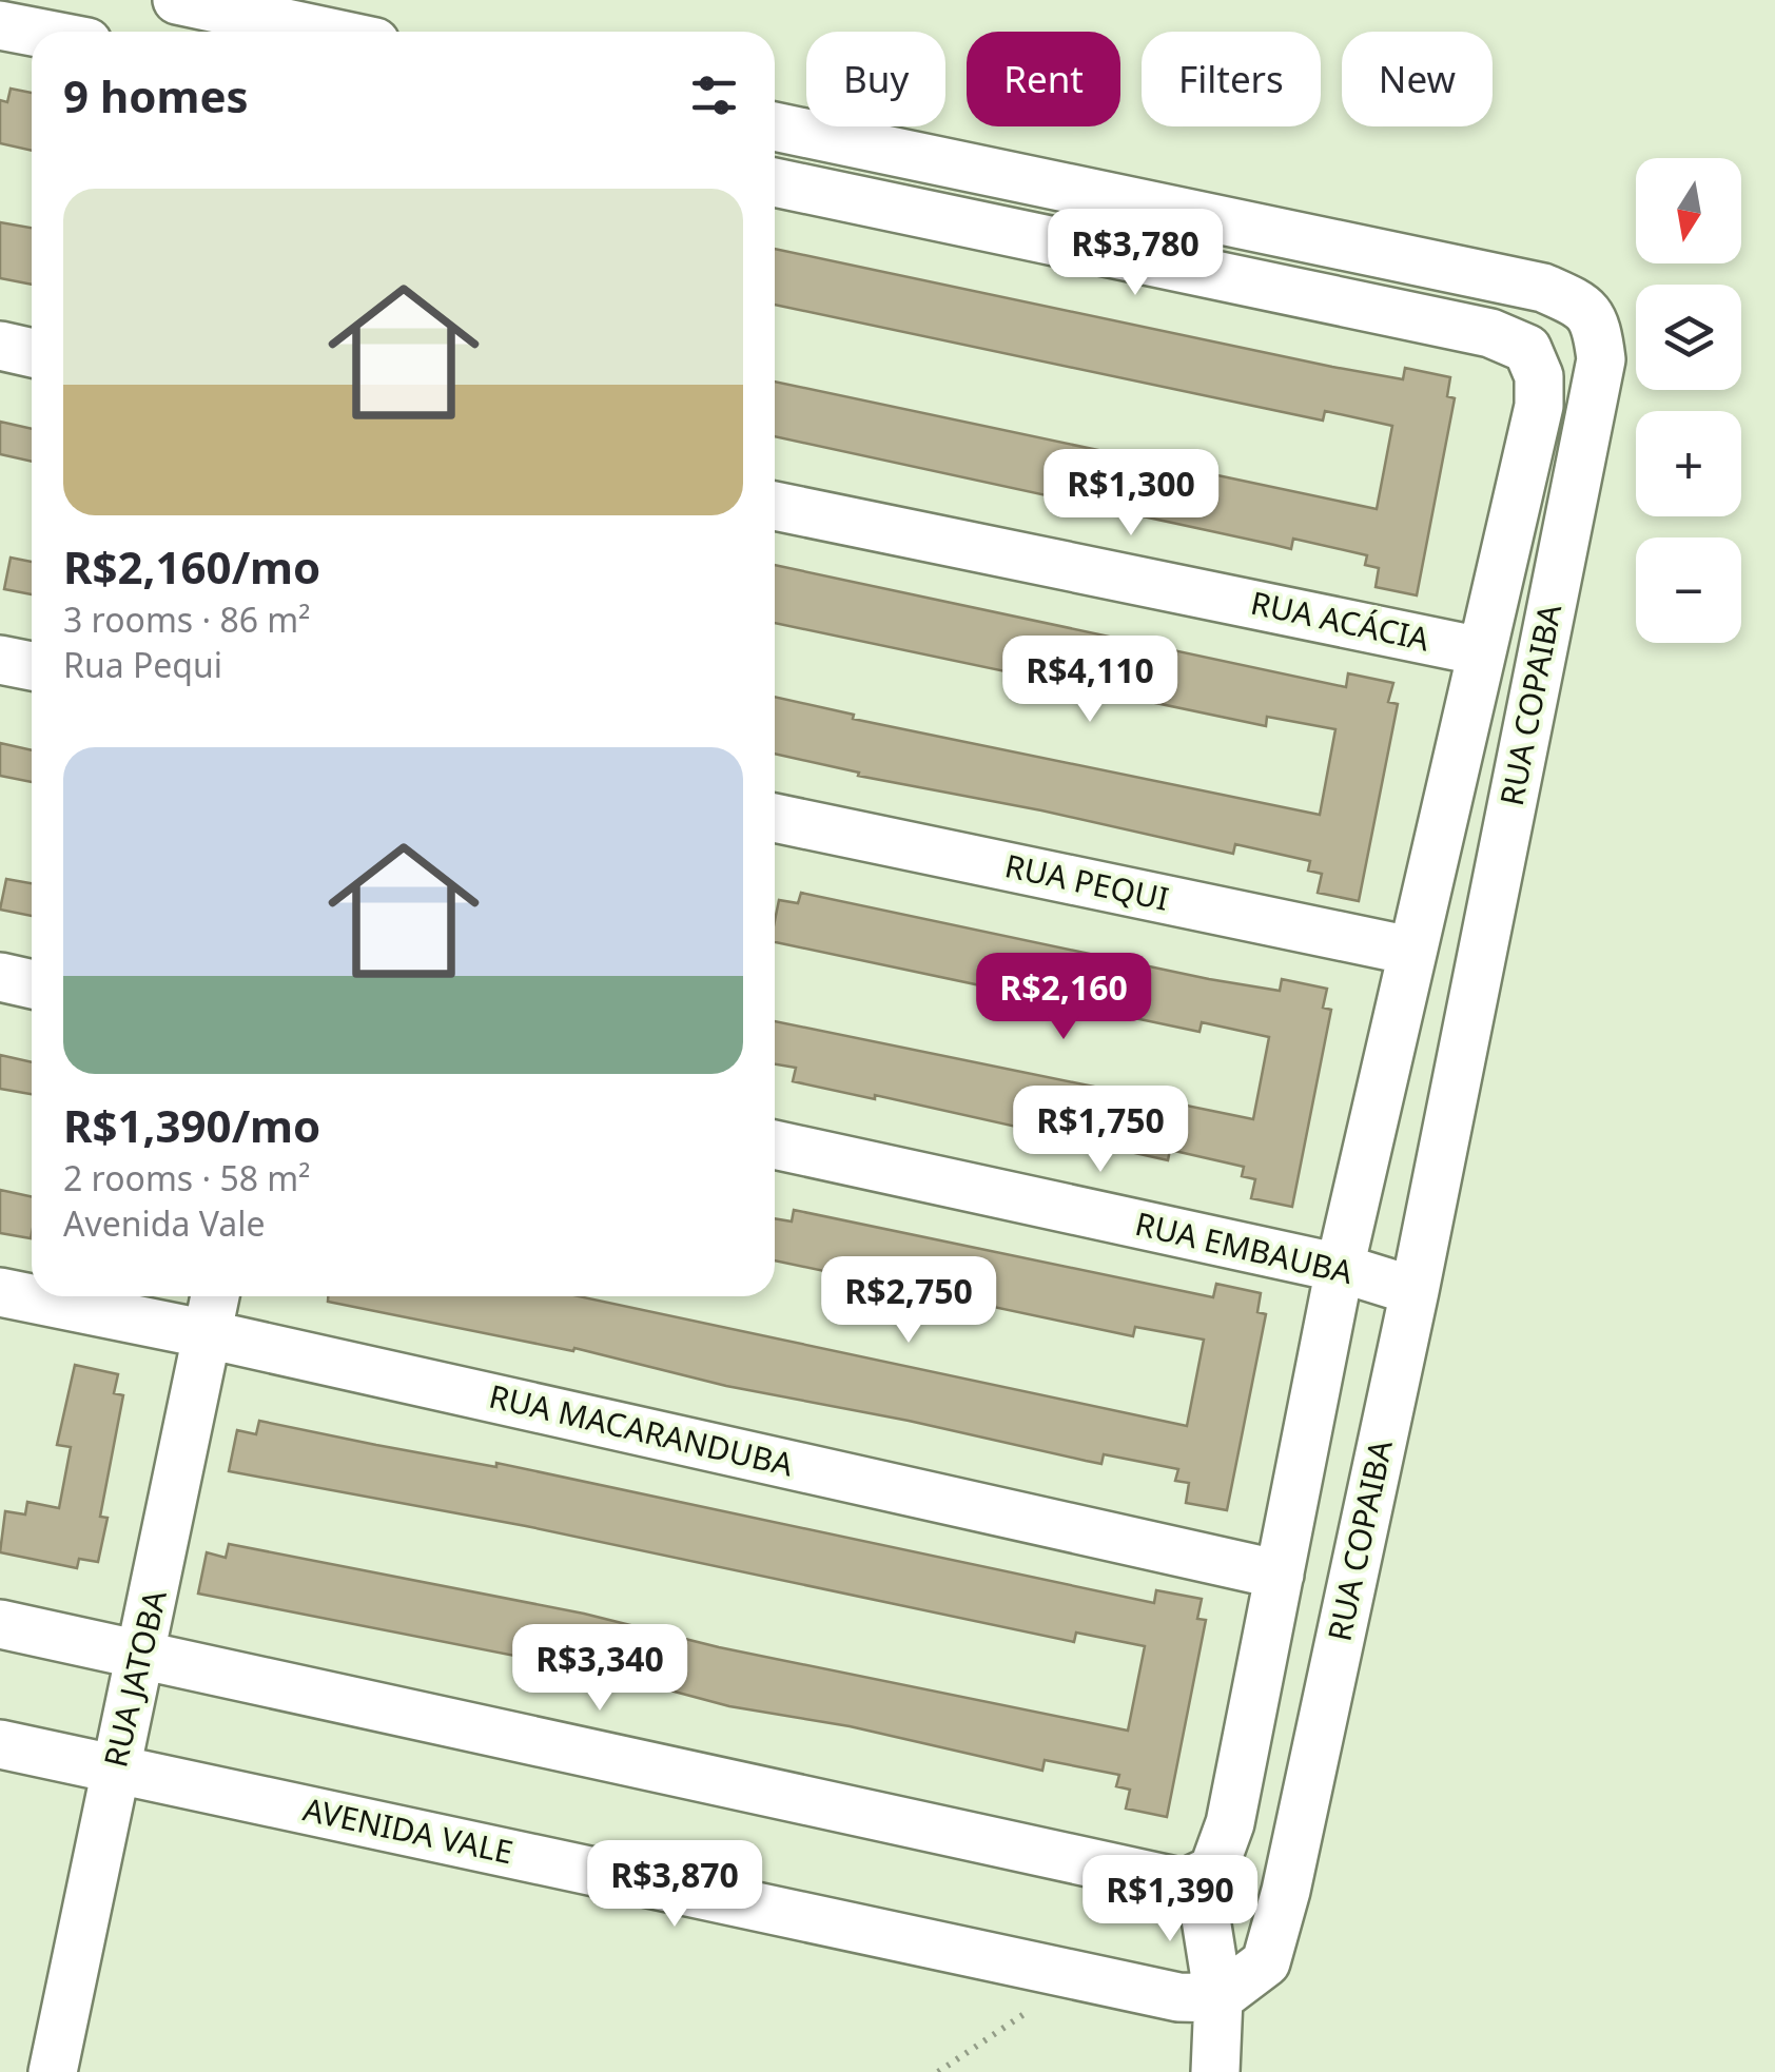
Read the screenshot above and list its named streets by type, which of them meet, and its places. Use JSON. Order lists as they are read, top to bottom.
{
  "streets": {
    "street": [
      "RUA ACÁCIA",
      "RUA COPAIBA",
      "RUA PEQUI",
      "RUA EMBAUBA",
      "RUA MACARANDUBA",
      "RUA JATOBA",
      "AVENIDA VALE"
    ]
  },
  "crossings": [
    ["RUA ACÁCIA", "RUA COPAIBA"],
    ["RUA COPAIBA", "RUA PEQUI"],
    ["RUA COPAIBA", "RUA EMBAUBA"],
    ["RUA COPAIBA", "RUA MACARANDUBA"],
    ["RUA COPAIBA", "AVENIDA VALE"],
    ["RUA MACARANDUBA", "RUA JATOBA"],
    ["RUA JATOBA", "AVENIDA VALE"]
  ],
  "north": "bottom",
  "page": {
    "chip": [
      "Buy",
      "Rent",
      "Filters",
      "New"
    ],
    "heading": "9 homes",
    "map_buttons": ["+", "−"],
    "list": [
      {
        "name": "R$2,160/mo",
        "note": "3 rooms · 86 m² · Rua Pequi"
      },
      {
        "name": "R$1,390/mo",
        "note": "2 rooms · 58 m² · Avenida Vale"
      }
    ],
    "price": [
      "R$3,780",
      "R$1,300",
      "R$4,110",
      "R$2,160",
      "R$1,750",
      "R$2,750",
      "R$3,340",
      "R$3,870",
      "R$1,390"
    ]
  }
}
